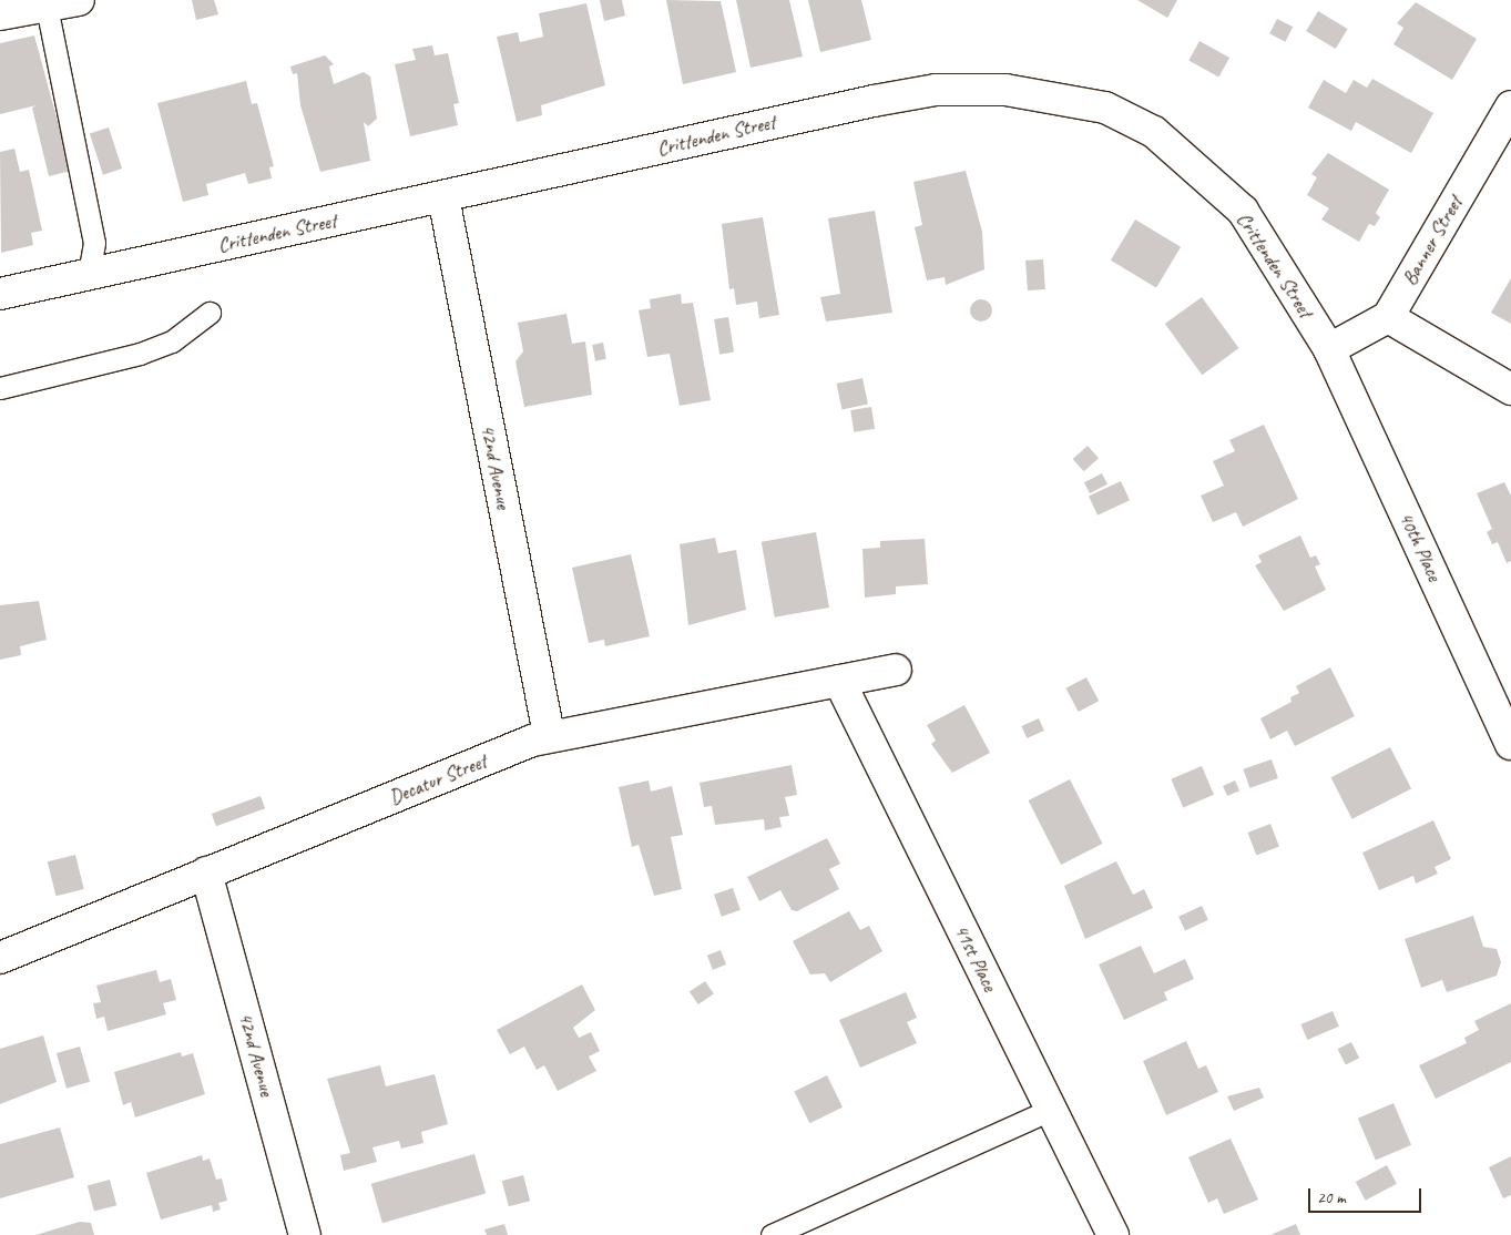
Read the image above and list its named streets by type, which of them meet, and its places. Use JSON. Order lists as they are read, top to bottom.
{
  "streets": {
    "street": [
      "Crittenden Street",
      "Banner Street",
      "42nd Avenue",
      "40th Place",
      "Decatur Street",
      "41st Place"
    ]
  },
  "crossings": [
    ["Crittenden Street", "42nd Avenue"],
    ["Crittenden Street", "40th Place"],
    ["42nd Avenue", "Decatur Street"],
    ["Decatur Street", "41st Place"]
  ],
  "scale_bar": "20 m"
}
